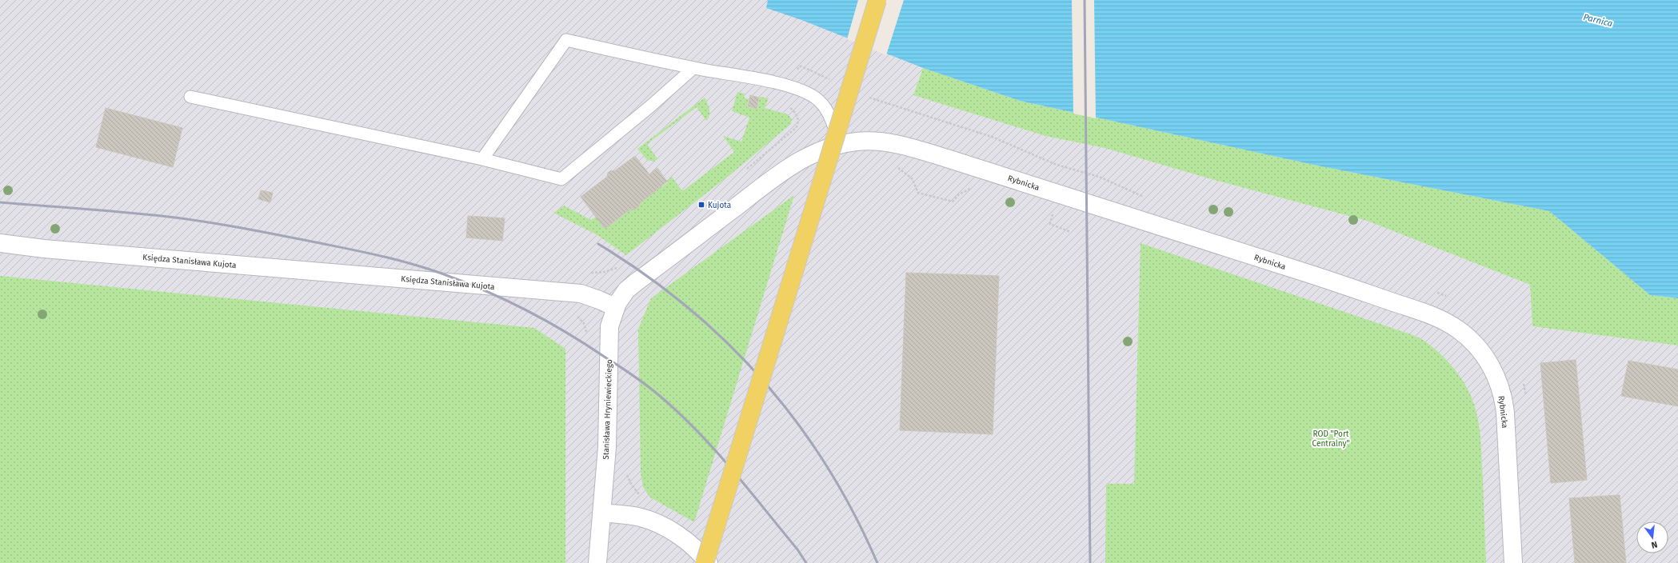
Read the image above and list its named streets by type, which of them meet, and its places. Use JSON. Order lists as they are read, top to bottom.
{
  "streets": {
    "street": ["Rybnicka", "Księdza Stanisława Kujota", "Stanisława Hryniewieckiego"]
  },
  "crossings": [
    ["Księdza Stanisława Kujota", "Stanisława Hryniewieckiego"]
  ],
  "water": ["Parnica"],
  "parks": ["ROD \"Port Centralny\""],
  "places": {
    "transit": ["Kujota"]
  },
  "north": "bottom"
}
